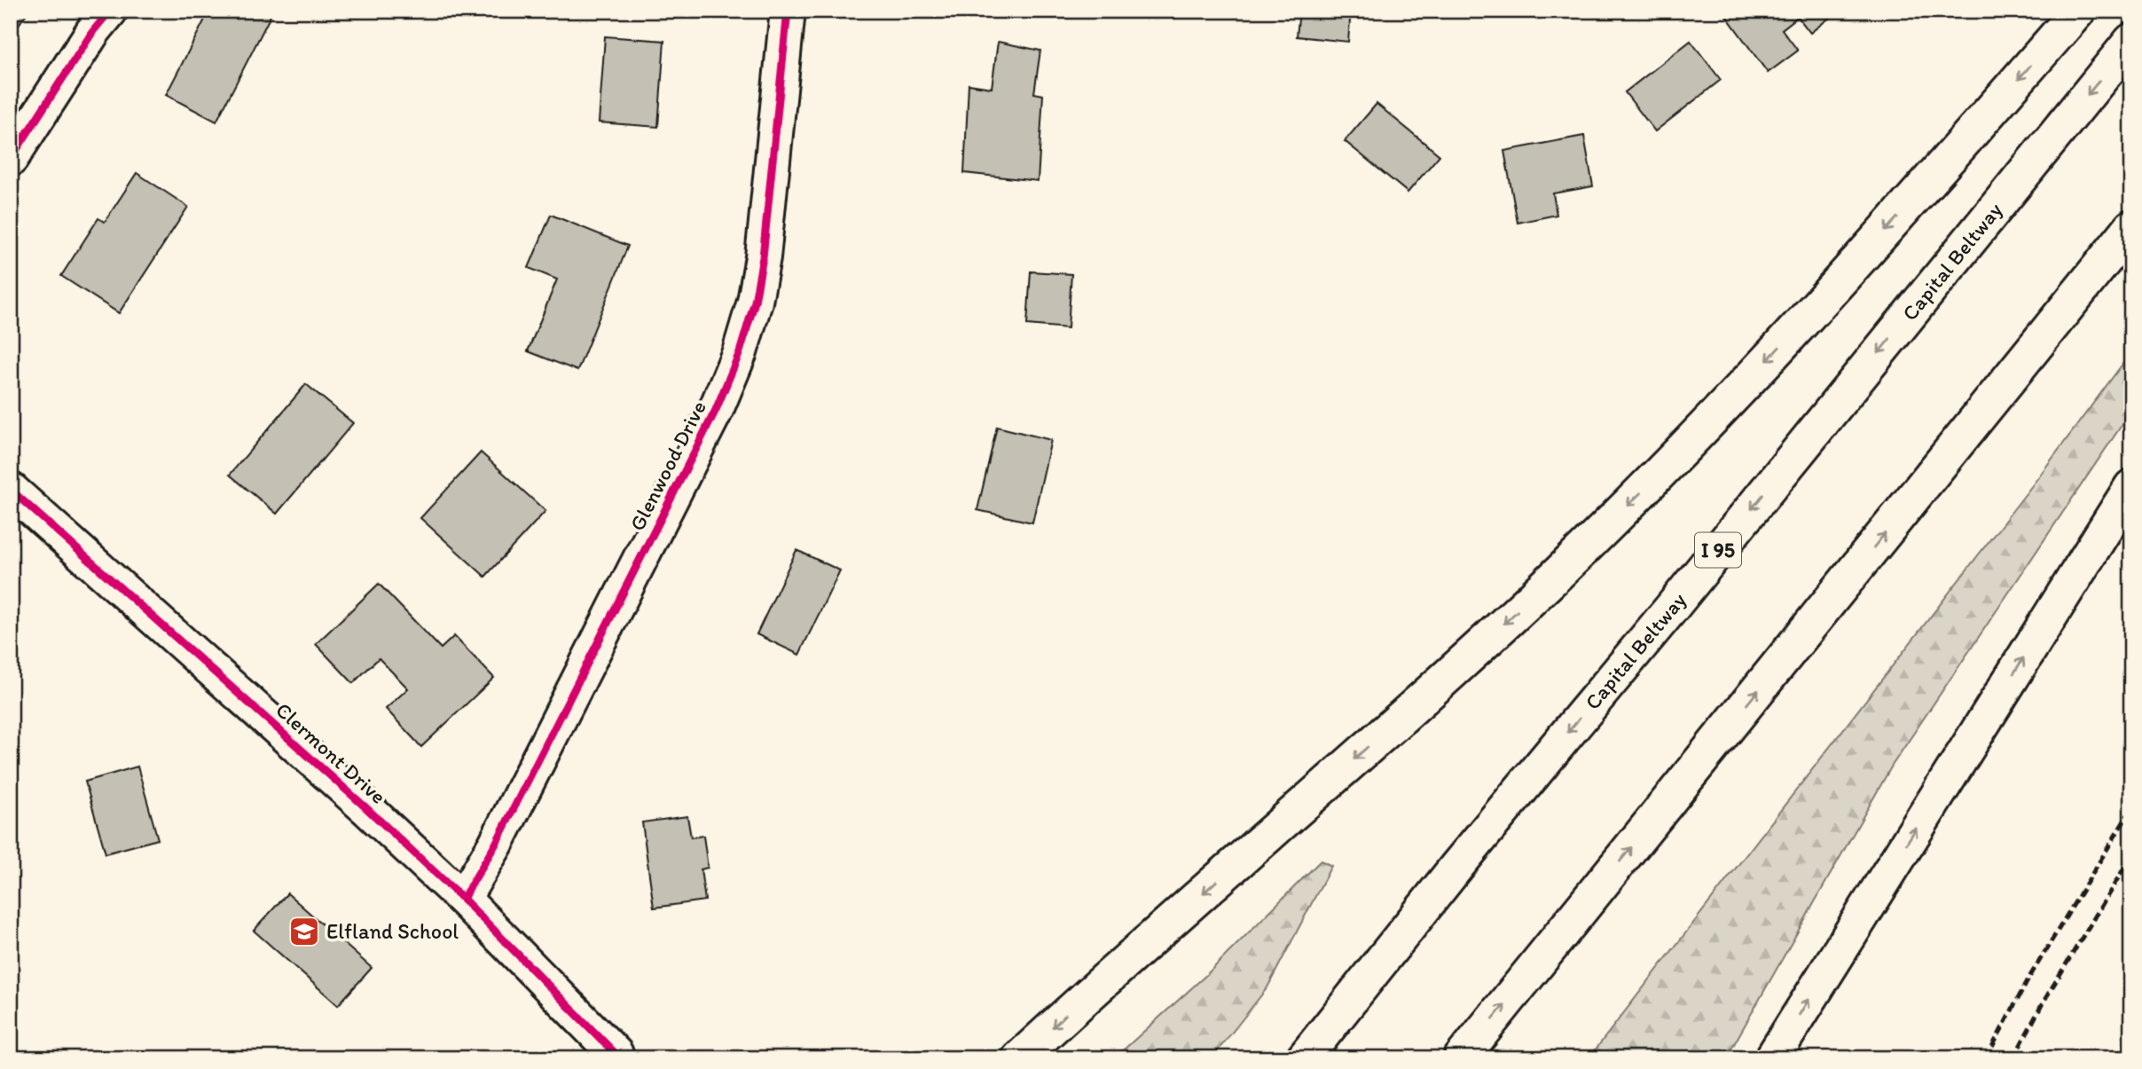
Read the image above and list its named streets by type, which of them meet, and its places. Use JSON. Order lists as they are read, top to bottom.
{
  "streets": {
    "main road": [
      "Capital Beltway",
      "Glenwood Drive",
      "I 95",
      "Clermont Drive"
    ]
  },
  "crossings": [
    ["Glenwood Drive", "Clermont Drive"]
  ],
  "places": {
    "school or university": ["Elfland School"]
  }
}
